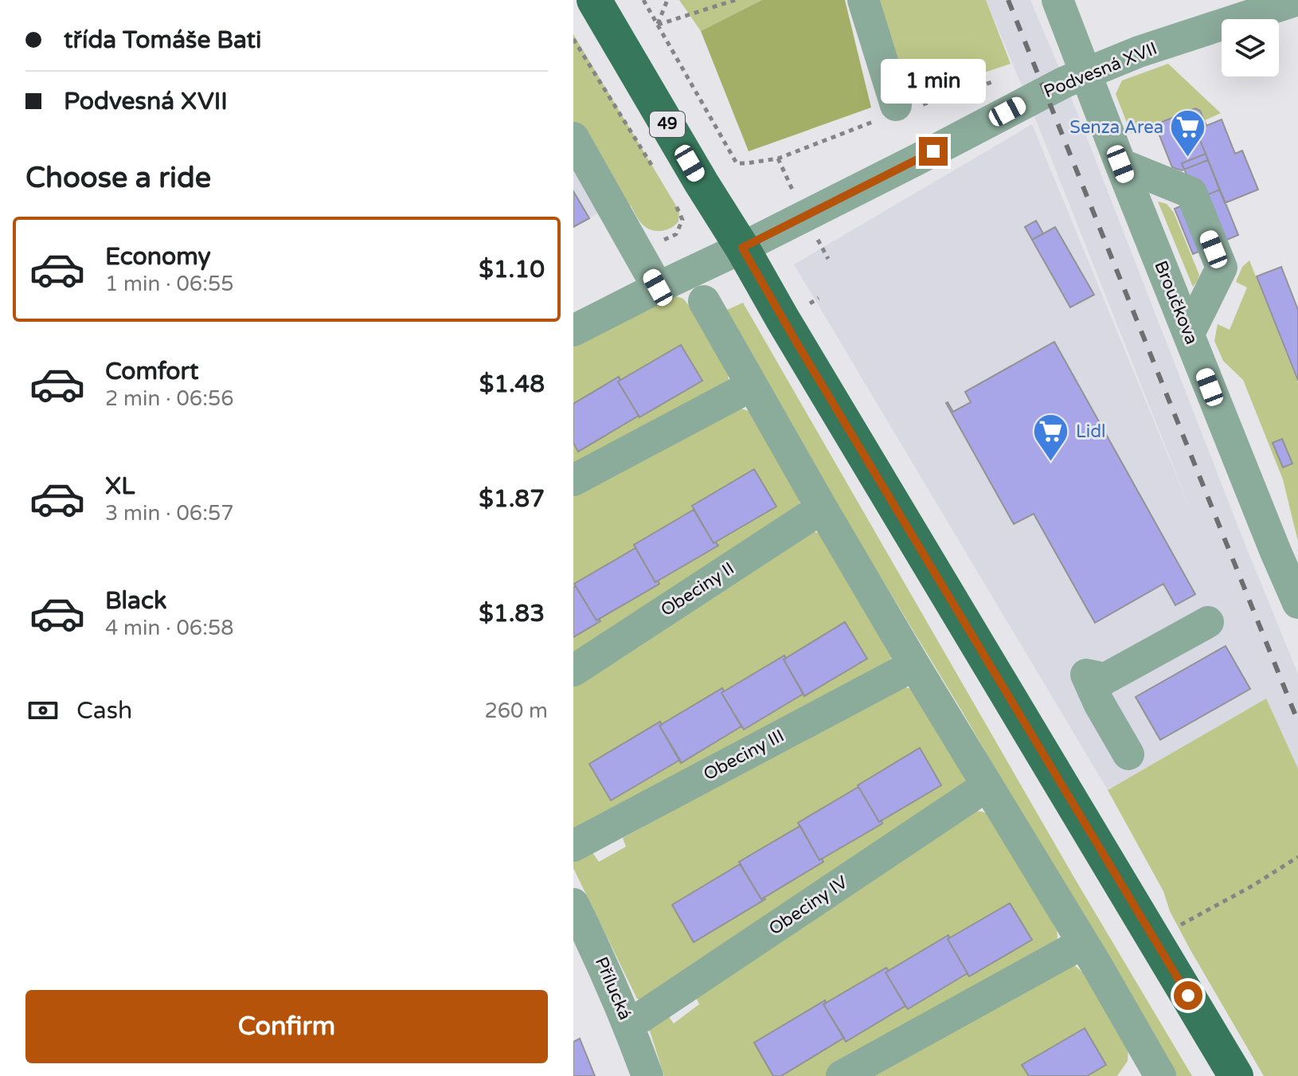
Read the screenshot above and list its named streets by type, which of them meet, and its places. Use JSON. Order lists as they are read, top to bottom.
{
  "streets": {
    "main road": ["49"],
    "street": [
      "Podvesná XVII",
      "Broučkova",
      "Obeciny II",
      "Obeciny III",
      "Obeciny IV",
      "Přílucká"
    ]
  },
  "crossings": [
    ["Podvesná XVII", "49"],
    ["Podvesná XVII", "Broučkova"],
    ["Obeciny IV", "Přílucká"]
  ],
  "places": {
    "supermarket": ["Senza Area", "Lidl"]
  },
  "page": {
    "banner": ["třída Tomáše Bati", "Podvesná XVII"],
    "bubble": "1 min",
    "heading": "Choose a ride",
    "list": [
      {
        "name": "Economy",
        "note": "1 min · 06:55",
        "value": "$1.10"
      },
      {
        "name": "Comfort",
        "note": "2 min · 06:56",
        "value": "$1.48"
      },
      {
        "name": "XL",
        "note": "3 min · 06:57",
        "value": "$1.87"
      },
      {
        "name": "Black",
        "note": "4 min · 06:58",
        "value": "$1.83"
      }
    ],
    "pay": ["Cash", "260 m"],
    "buttons": "Confirm"
  }
}
